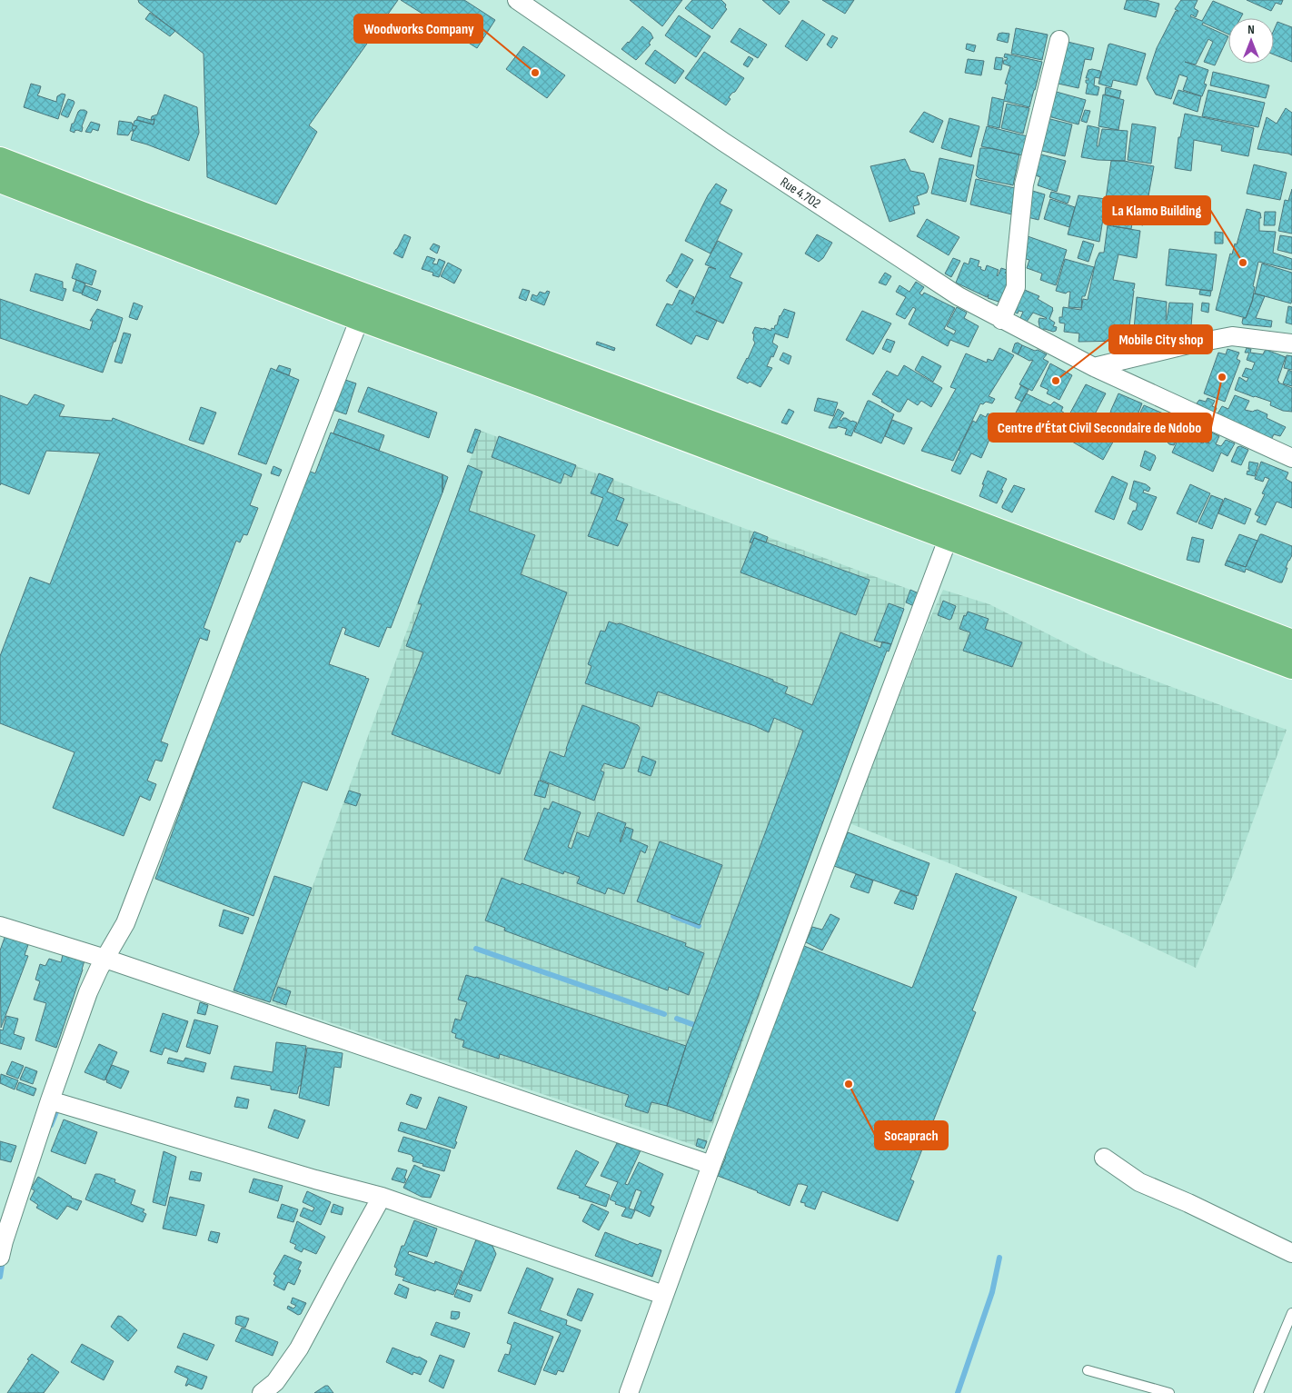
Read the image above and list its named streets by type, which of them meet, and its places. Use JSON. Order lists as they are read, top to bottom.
{
  "streets": {
    "street": ["Rue 4.702"]
  },
  "places": [
    "Woodworks Company",
    "La Klamo Building",
    "Centre d’État Civil Secondaire de Ndobo",
    "Mobile City shop",
    "Socaprach"
  ],
  "north": "top"
}
